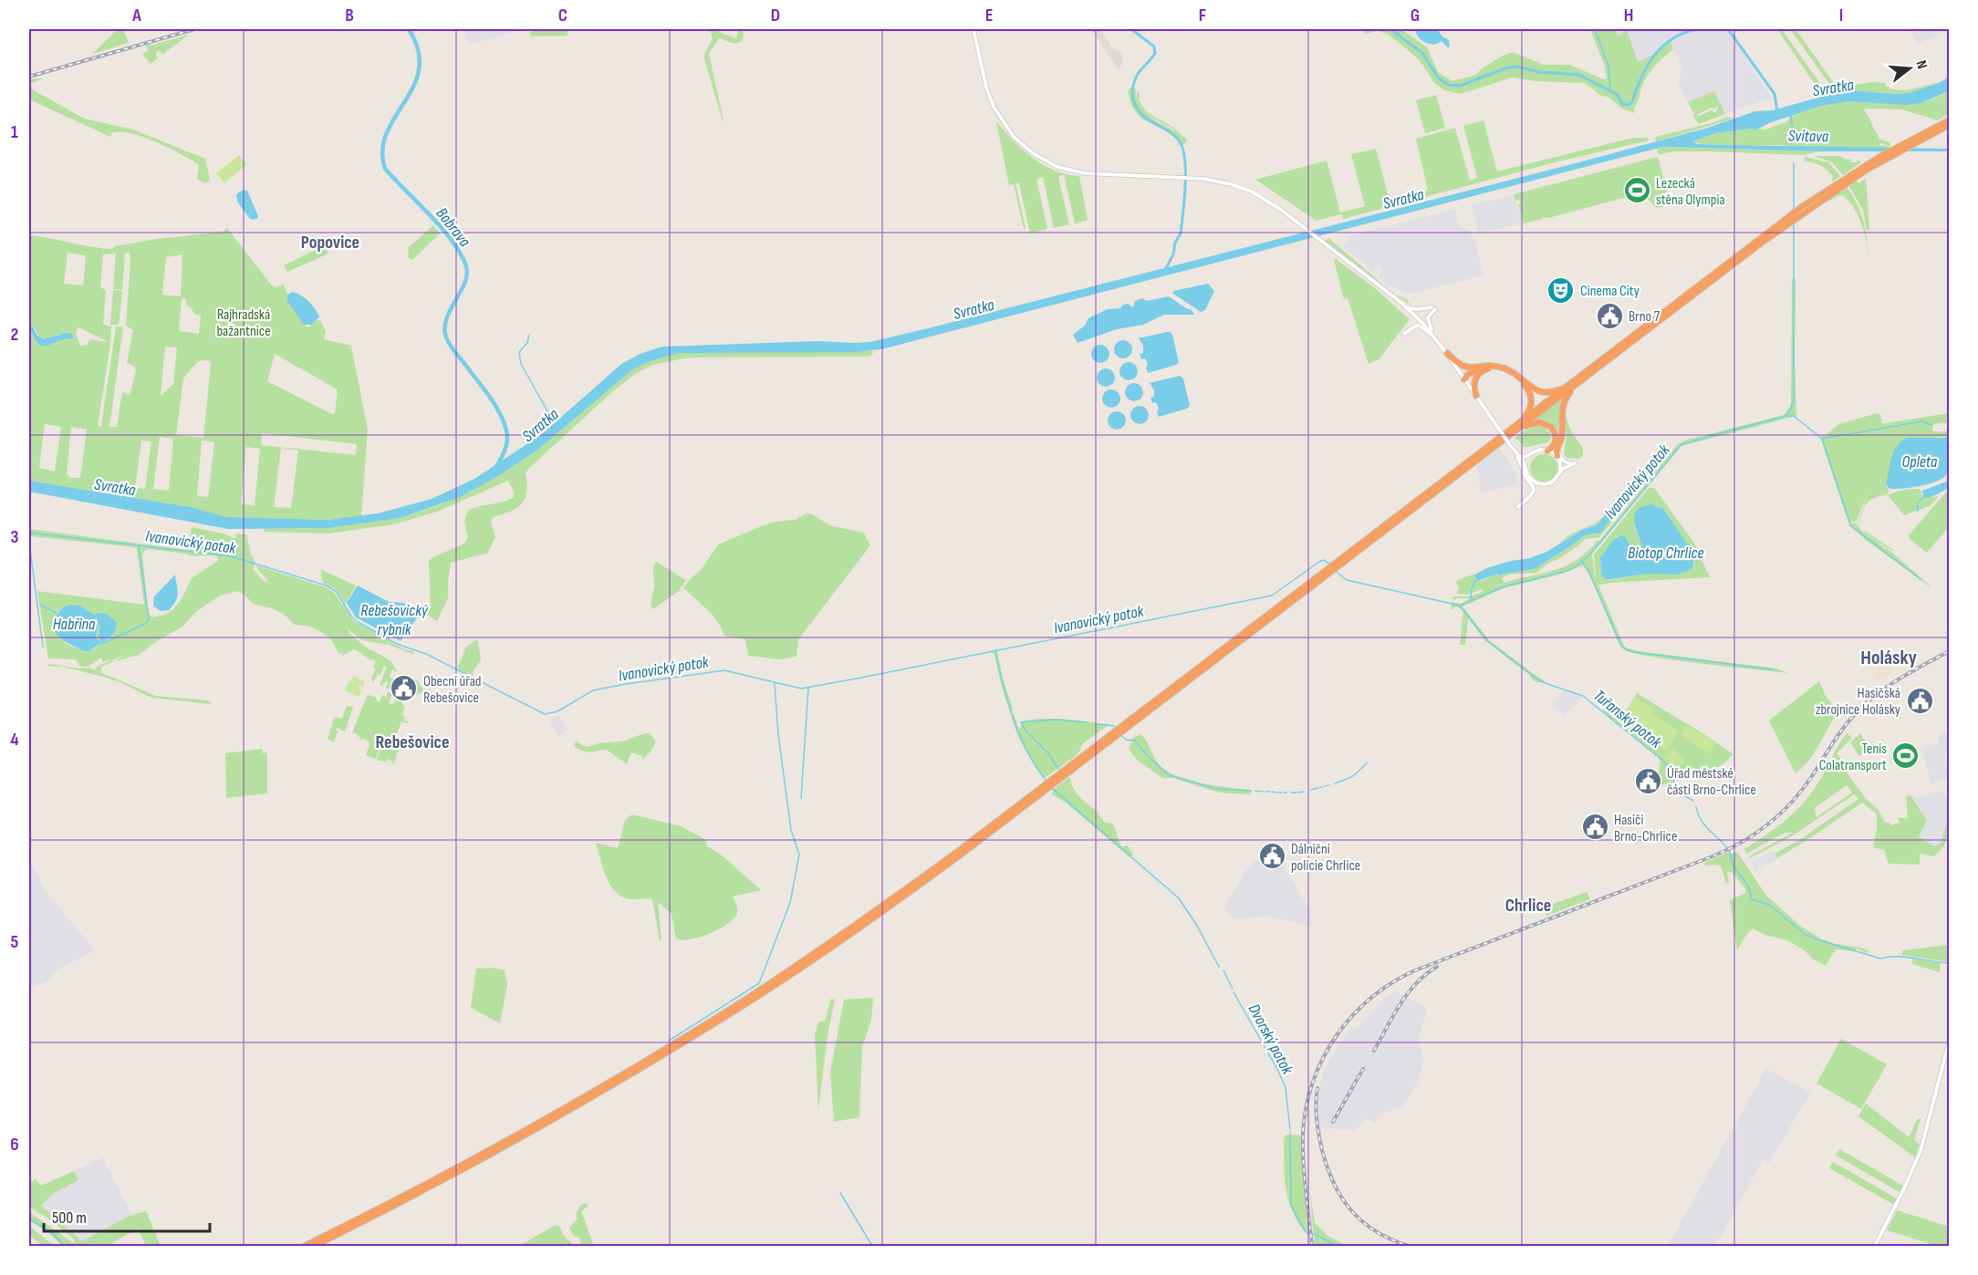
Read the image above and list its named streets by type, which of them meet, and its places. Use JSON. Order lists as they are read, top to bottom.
{
  "districts": [
    "Popovice",
    "Holásky",
    "Rebešovice",
    "Chrlice"
  ],
  "water": [
    "Svratka",
    "Svitava",
    "Bobrava",
    "Opleta",
    "Ivanovický potok",
    "Biotop Chrlice",
    "Rebešovický rybník",
    "Habřina",
    "Tuřanský potok",
    "Dvorský potok"
  ],
  "parks": ["Rajhradská bažantnice"],
  "places": {
    "sports": ["Lezecká stěna Olympia", "Tenis Colatransport"],
    "theatre": ["Cinema City"],
    "public building": [
      "Brno 7",
      "Obecní úřad Rebešovice",
      "Hasičská zbrojnice Holásky",
      "Úřad městské části Brno-Chrlice",
      "Hasiči Brno-Chrlice",
      "Dálniční policie Chrlice"
    ]
  },
  "scale_bar": "500 m",
  "north": "right",
  "grid": {
    "columns": [
      "A",
      "B",
      "C",
      "D",
      "E",
      "F",
      "G",
      "H",
      "I"
    ],
    "rows": [
      "1",
      "2",
      "3",
      "4",
      "5",
      "6"
    ]
  }
}
